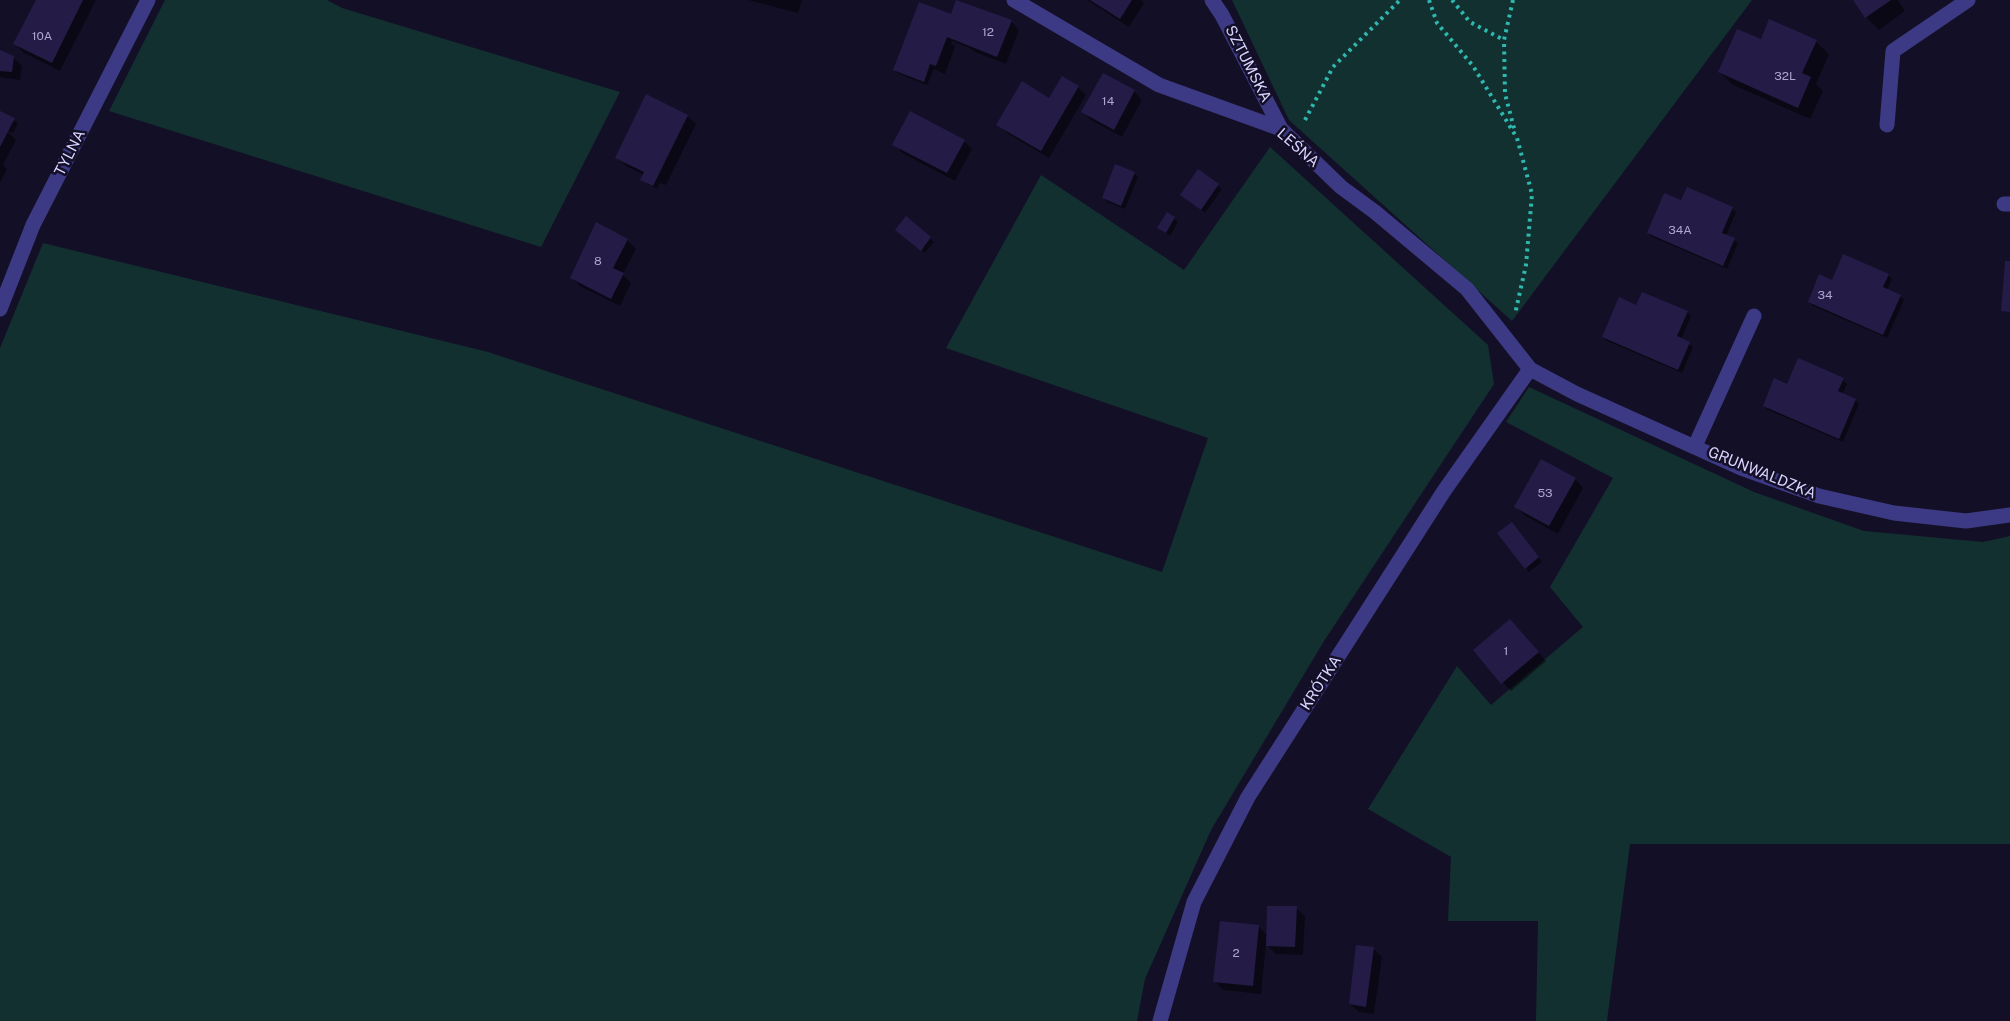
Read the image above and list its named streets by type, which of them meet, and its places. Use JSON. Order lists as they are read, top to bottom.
{
  "streets": {
    "street": [
      "SZTUMSKA",
      "LEŚNA",
      "TYLNA",
      "GRUNWALDZKA",
      "KRÓTKA"
    ]
  },
  "crossings": [
    ["SZTUMSKA", "LEŚNA"],
    ["LEŚNA", "GRUNWALDZKA"],
    ["LEŚNA", "KRÓTKA"],
    ["GRUNWALDZKA", "KRÓTKA"]
  ],
  "house_numbers": [
    "12",
    "10A",
    "32L",
    "14",
    "34A",
    "8",
    "34",
    "53",
    "1",
    "2"
  ]
}
